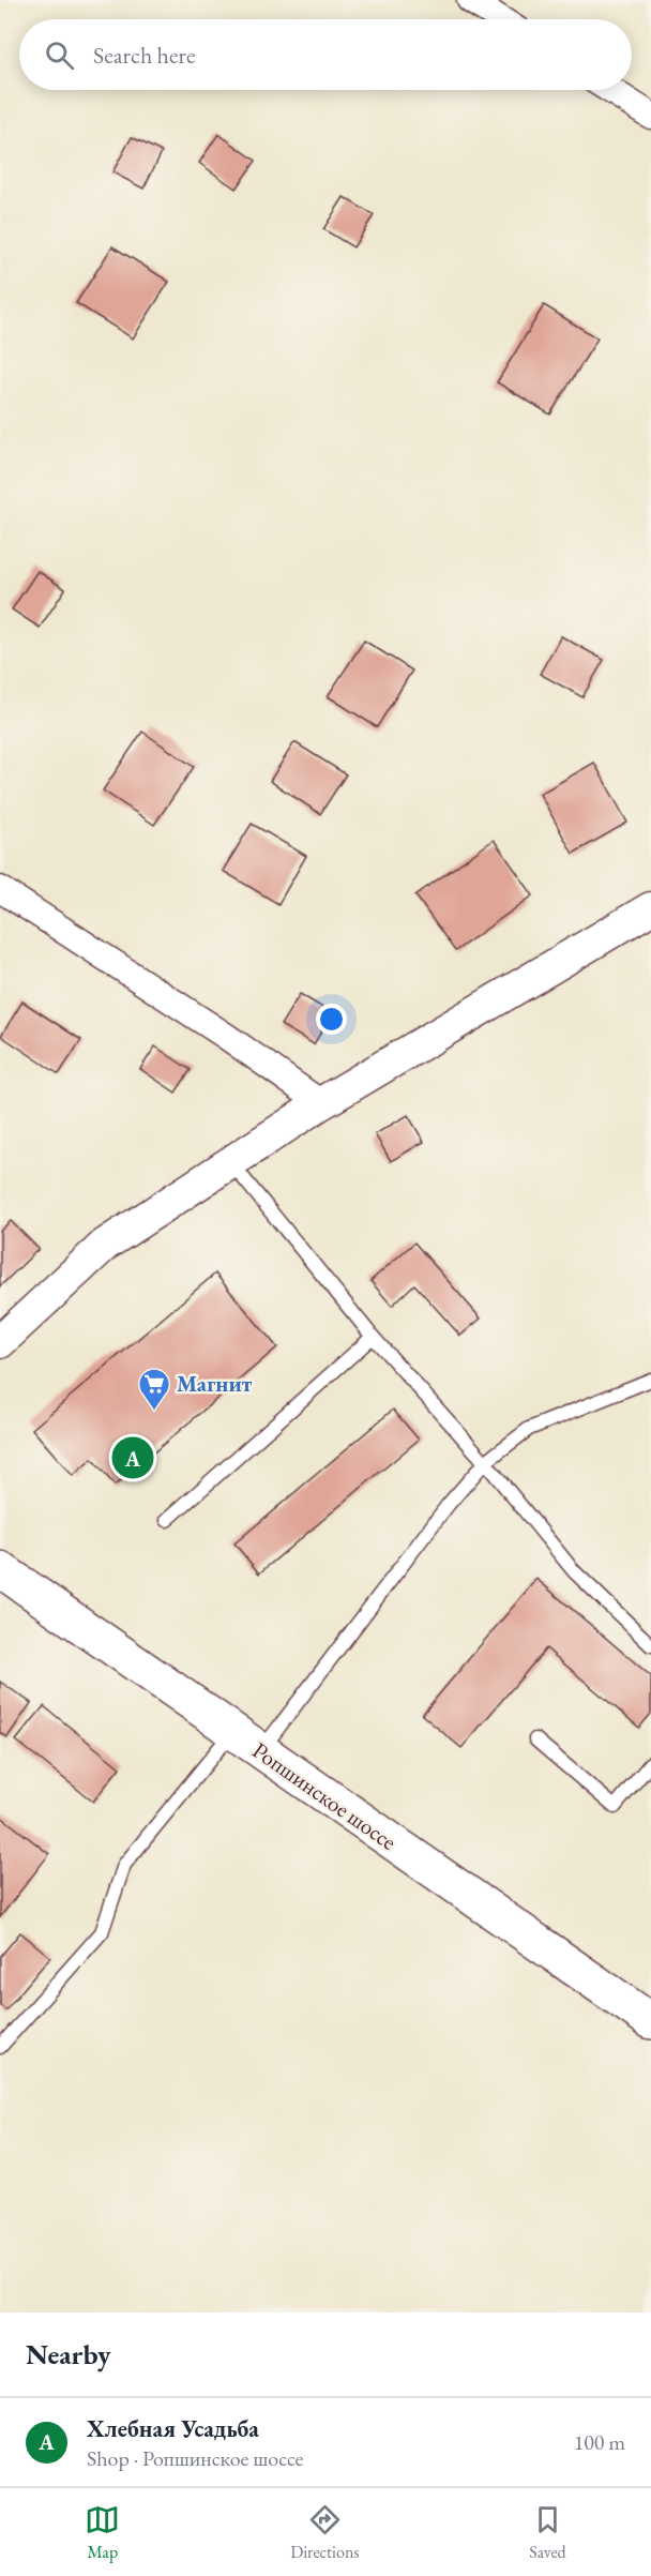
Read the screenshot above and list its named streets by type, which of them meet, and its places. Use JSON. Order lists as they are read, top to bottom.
{
  "streets": {
    "main road": ["Ропшинское шоссе"]
  },
  "places": {
    "supermarket": ["Магнит"]
  },
  "page": {
    "search": "Search here",
    "pins": "A",
    "heading": "Nearby",
    "list": [
      {
        "mark": "A",
        "name": "Хлебная Усадьба",
        "note": "Shop · Ропшинское шоссе",
        "value": "100 m"
      }
    ],
    "nav": ["Map", "Directions", "Saved"]
  }
}
